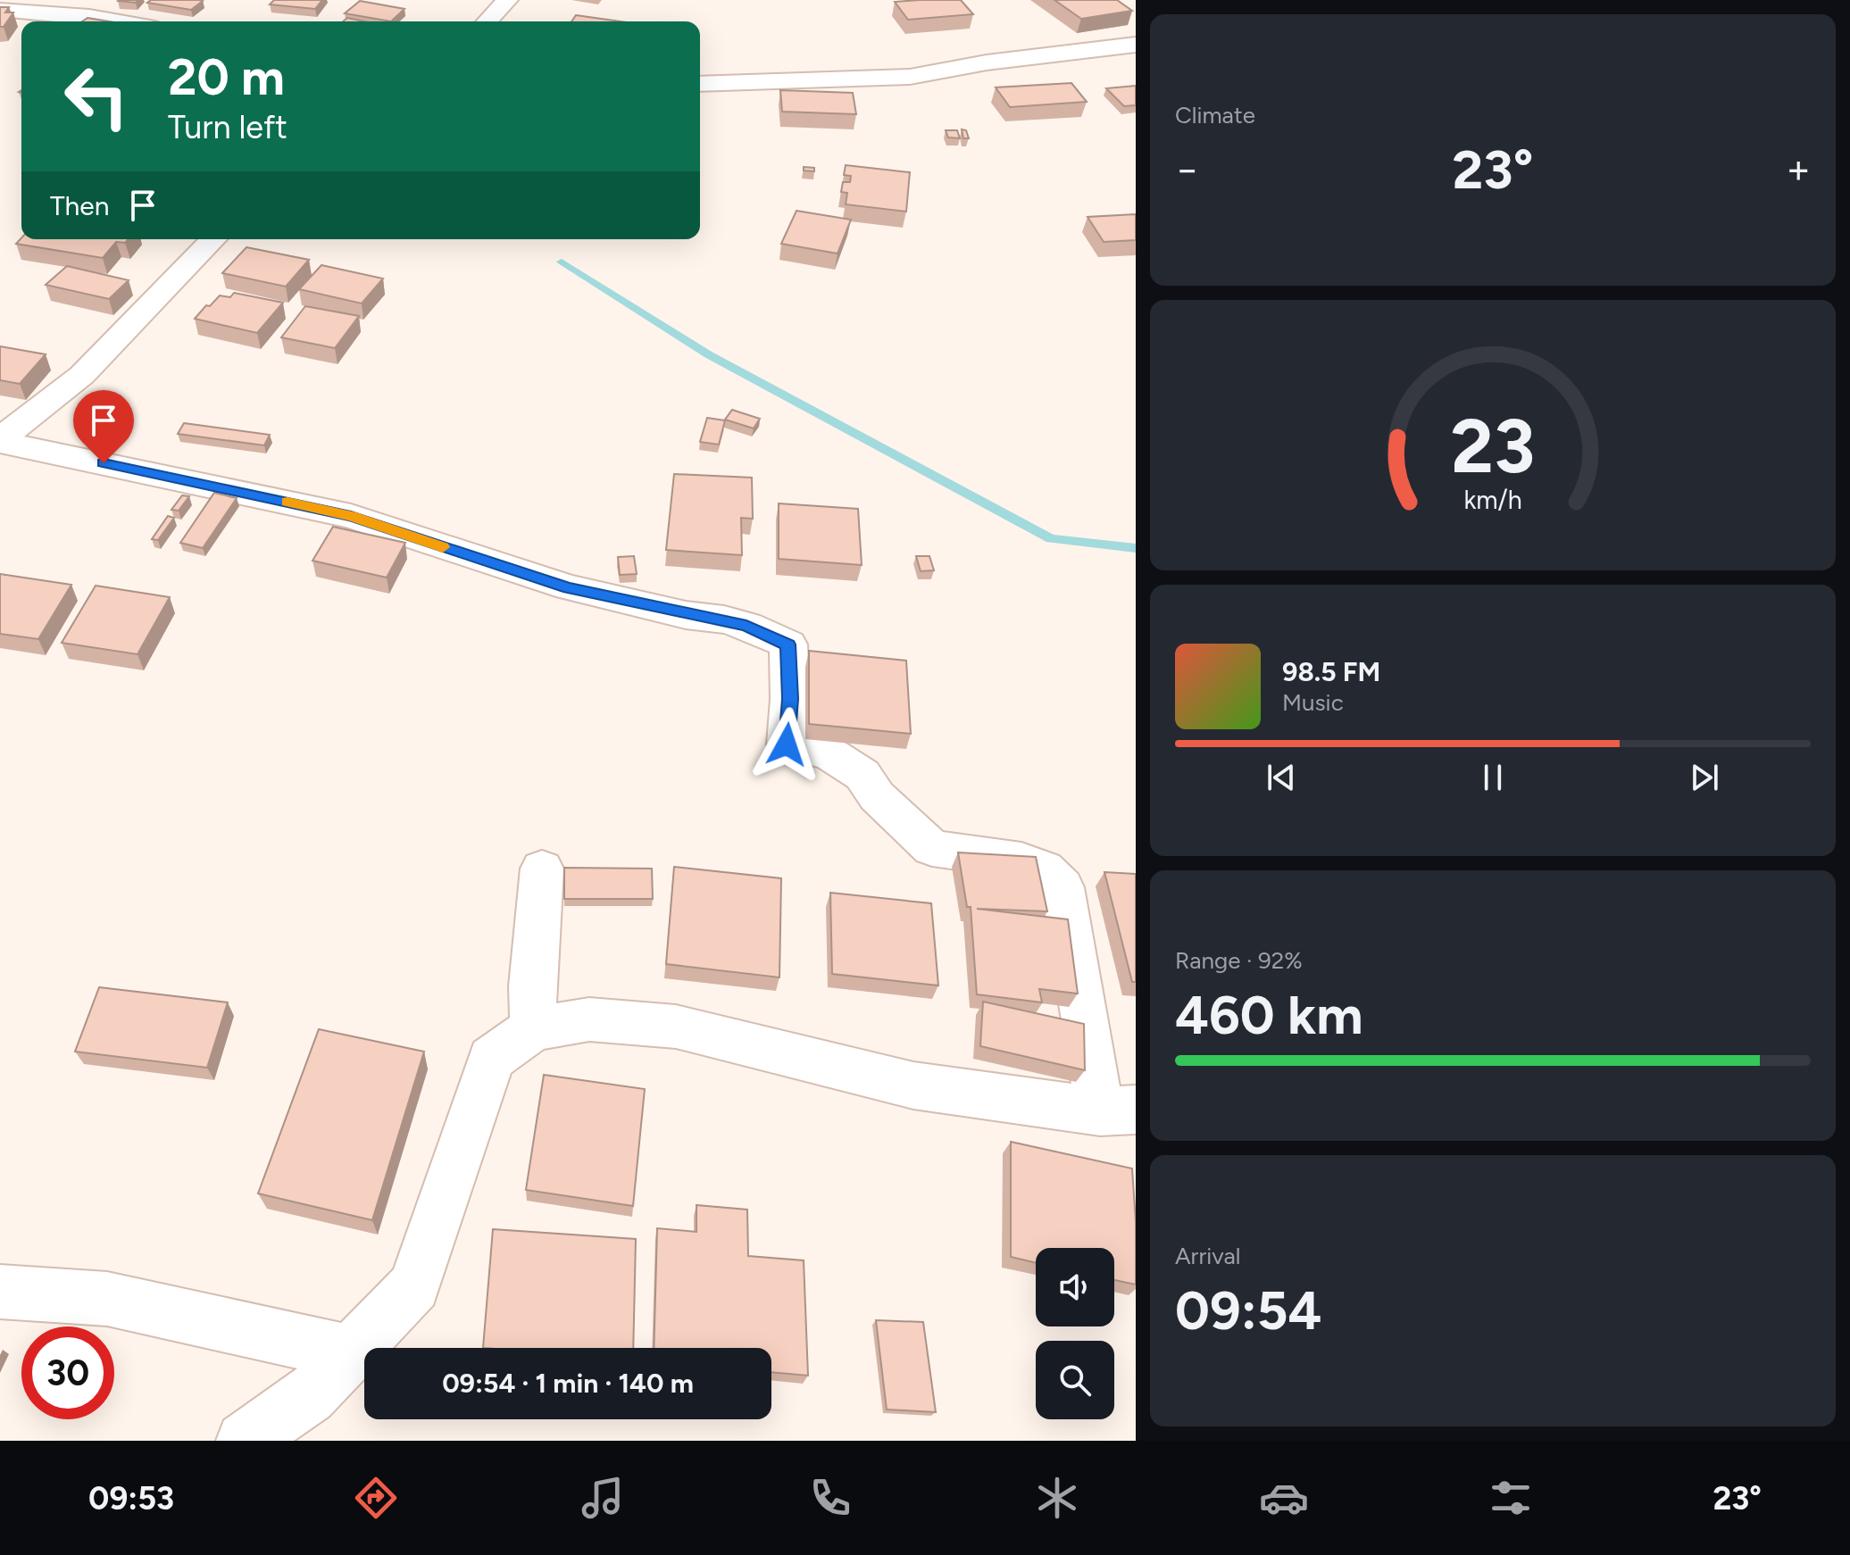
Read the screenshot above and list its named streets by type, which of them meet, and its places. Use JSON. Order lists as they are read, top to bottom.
{
  "page": {
    "tile": [
      "Climate",
      ["Range · 92%", "460 km"],
      ["Arrival", "09:54"]
    ],
    "turn": ["20 m", "Turn left"],
    "heat": ["−", "23°", "+"],
    "then": "Then",
    "song": ["98.5 FM", "Music"],
    "limit": "30",
    "trip": "09:54 · 1 min · 140 m",
    "tabs": ["09:53", "23°"],
    "gauge": ["23", "km/h"]
  }
}
